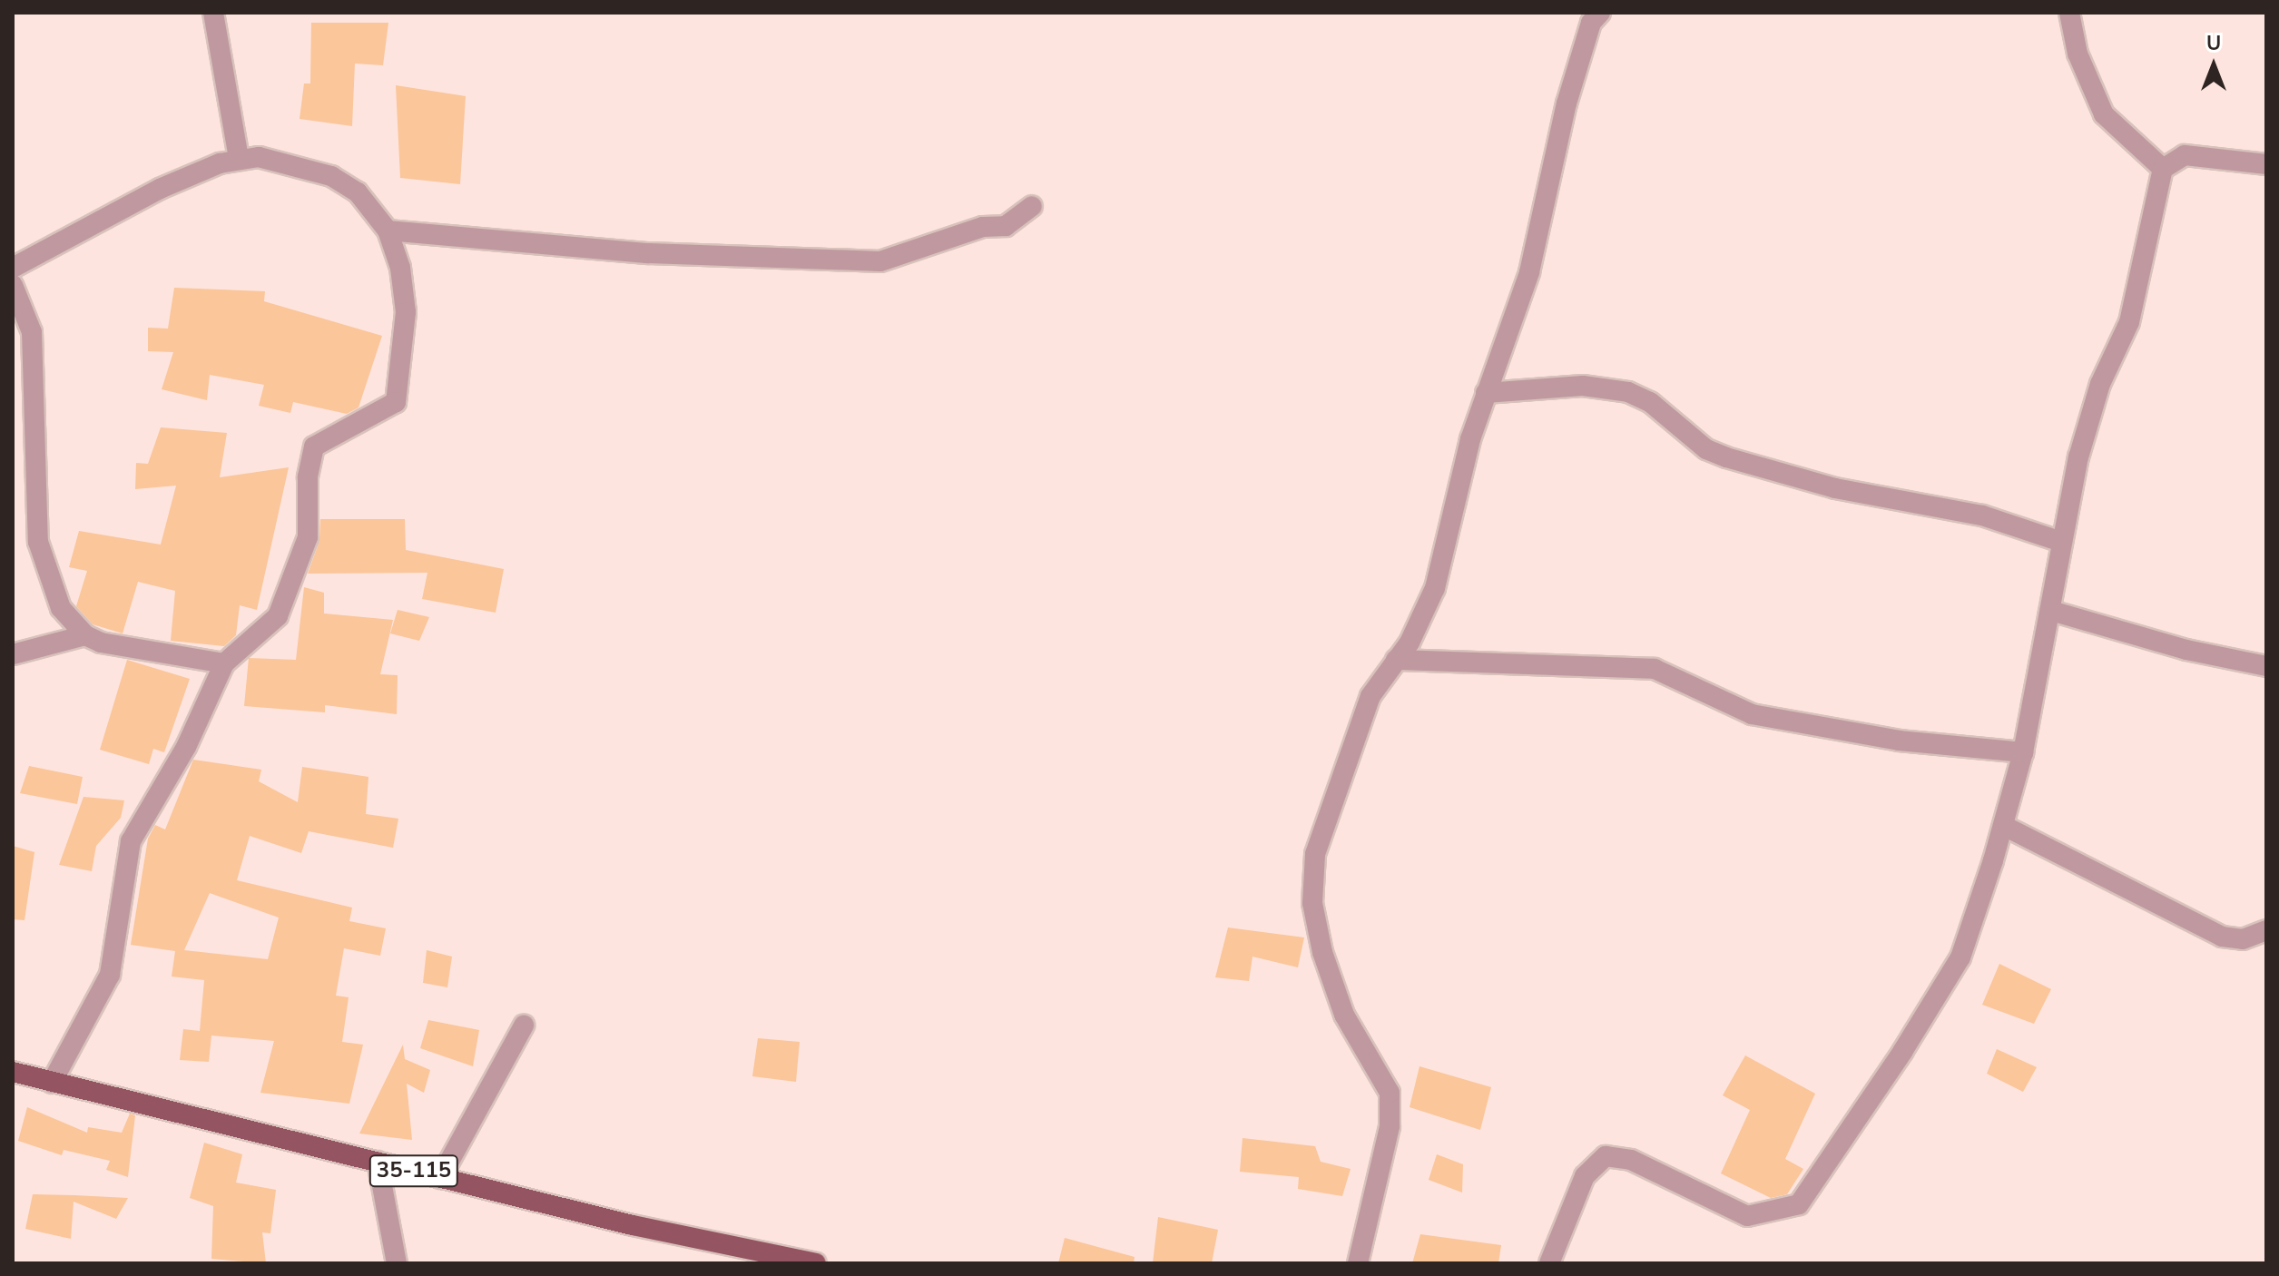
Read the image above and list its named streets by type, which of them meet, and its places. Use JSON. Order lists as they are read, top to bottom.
{
  "streets": {
    "main road": ["35-115"]
  },
  "north": "top"
}
